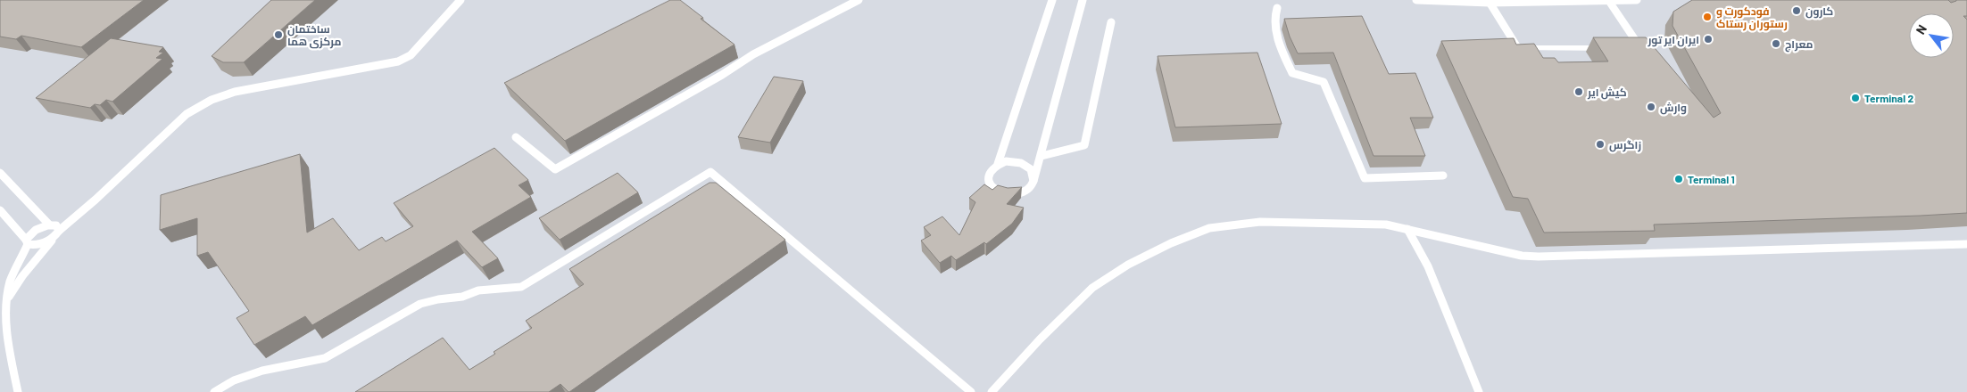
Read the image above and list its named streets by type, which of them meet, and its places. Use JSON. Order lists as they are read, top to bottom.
{
  "places": [
    "کارون",
    "فودکورت و رستوران رستاک",
    "ساختمان مرکزی هما",
    "ایران ایر تور",
    "معراج",
    "کیش ایر",
    "Terminal 2",
    "وارش",
    "زاگرس",
    "Terminal 1"
  ],
  "north": "top left"
}
